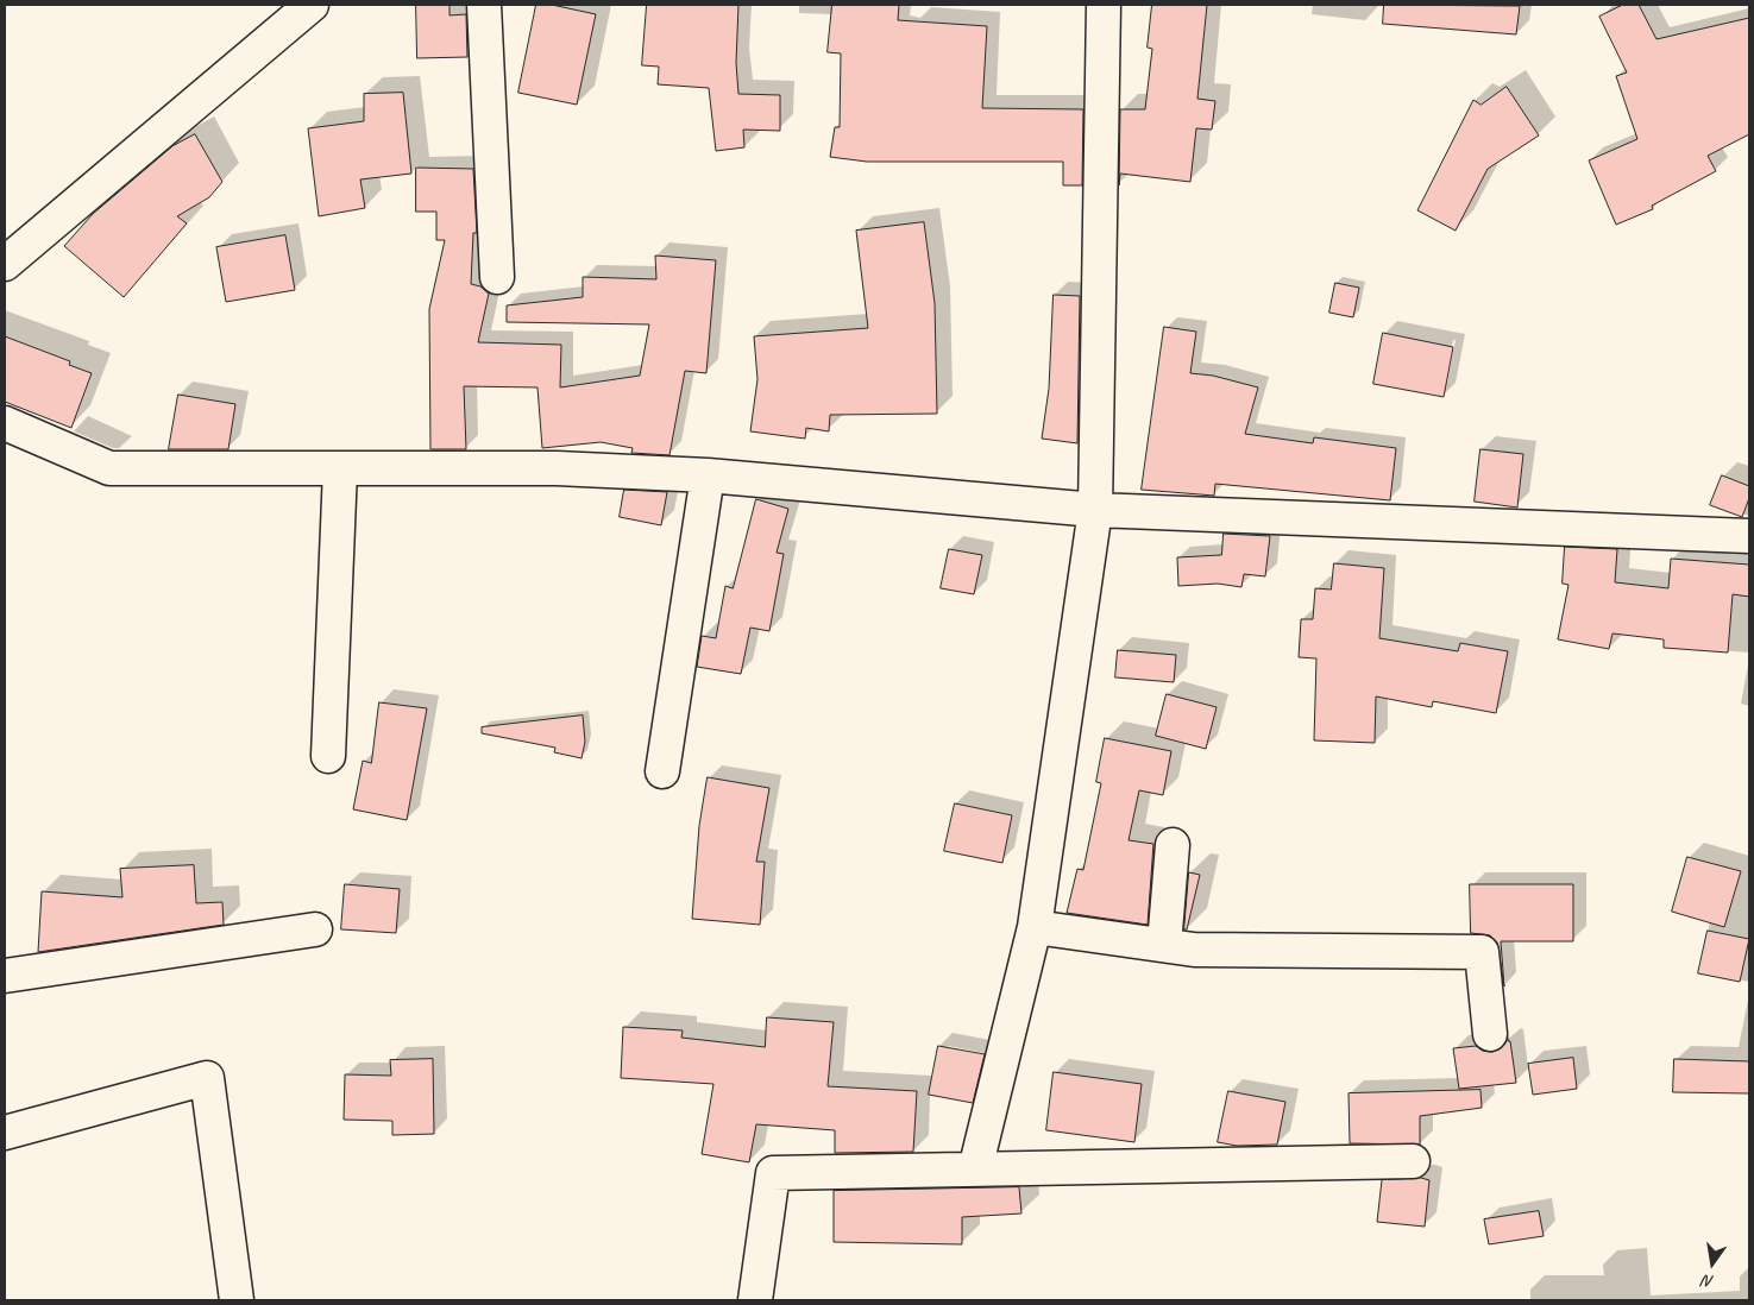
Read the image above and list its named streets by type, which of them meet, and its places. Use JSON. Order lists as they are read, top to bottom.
{
  "north": "bottom"
}
